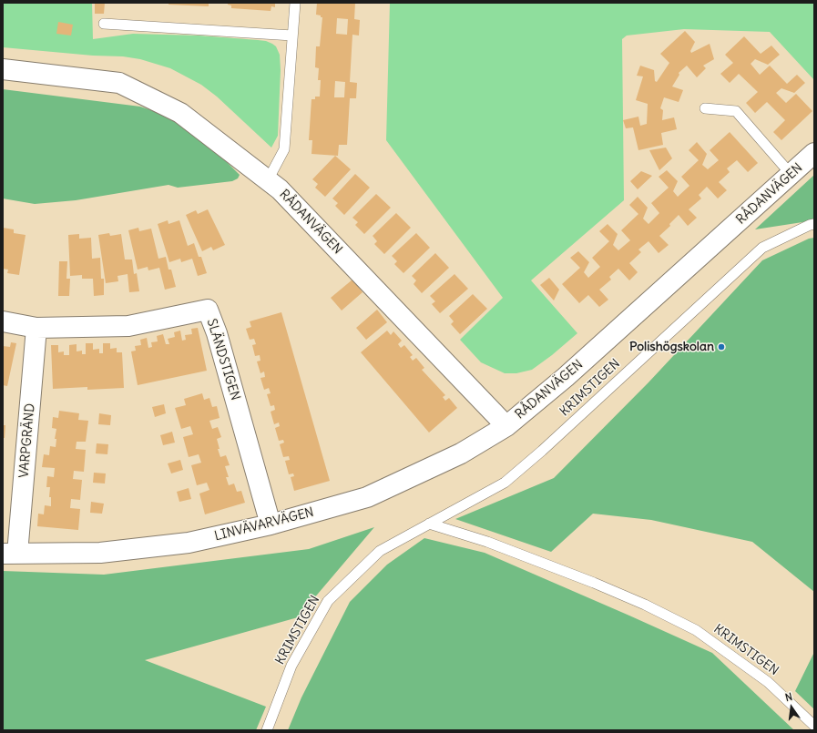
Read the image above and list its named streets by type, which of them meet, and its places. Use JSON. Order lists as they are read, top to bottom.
{
  "streets": {
    "street": [
      "RÅDANVÄGEN",
      "SLÄNDSTIGEN",
      "VARPGRÄND",
      "LINVÄVARVÄGEN"
    ],
    "lane": ["KRIMSTIGEN"]
  },
  "crossings": [
    ["RÅDANVÄGEN", "LINVÄVARVÄGEN"],
    ["SLÄNDSTIGEN", "VARPGRÄND"],
    ["SLÄNDSTIGEN", "LINVÄVARVÄGEN"],
    ["VARPGRÄND", "LINVÄVARVÄGEN"]
  ],
  "places": ["Polishögskolan"],
  "north": "top"
}
